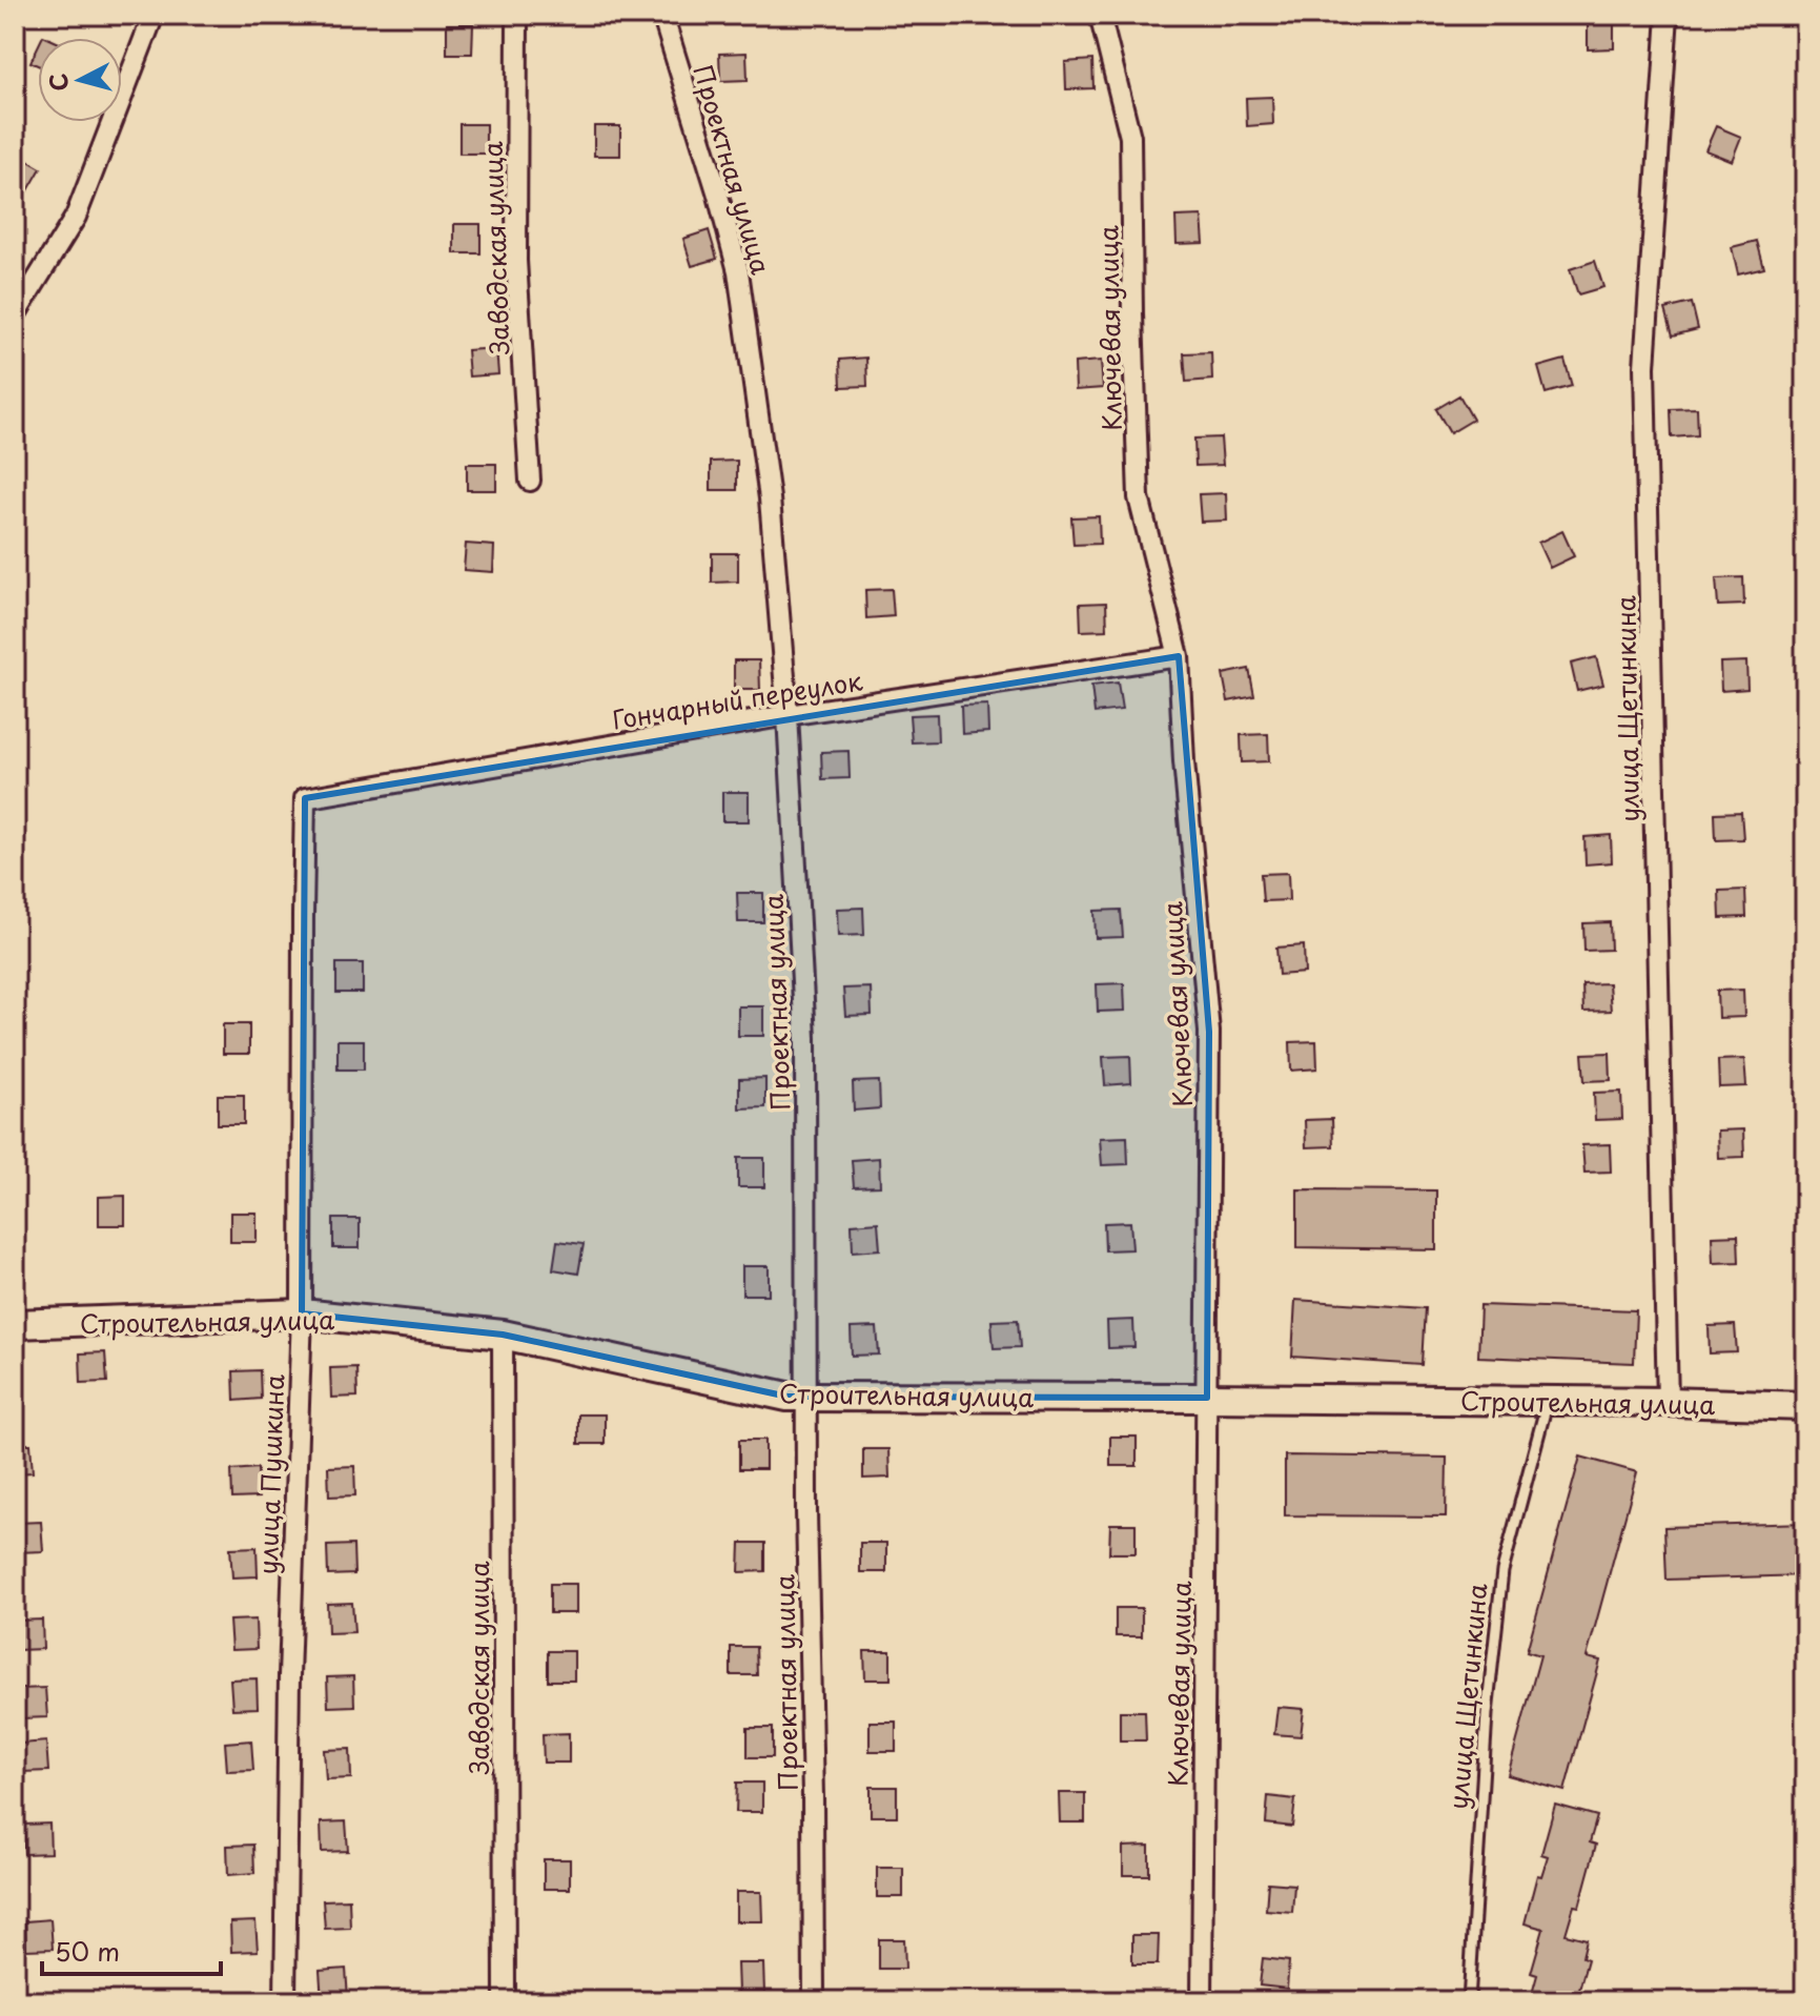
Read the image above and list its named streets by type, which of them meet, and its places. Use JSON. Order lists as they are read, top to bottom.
{
  "streets": {
    "street": [
      "Проектная улица",
      "Заводская улица",
      "Ключевая улица",
      "Гончарный переулок",
      "улица Щетинкина",
      "Строительная улица",
      "улица Пушкина"
    ]
  },
  "crossings": [
    ["Проектная улица", "Гончарный переулок"],
    ["Проектная улица", "Строительная улица"],
    ["Заводская улица", "Строительная улица"],
    ["Ключевая улица", "Гончарный переулок"],
    ["Ключевая улица", "Строительная улица"],
    ["Гончарный переулок", "улица Пушкина"],
    ["улица Щетинкина", "Строительная улица"],
    ["Строительная улица", "улица Пушкина"]
  ],
  "scale_bar": "50 m",
  "north": "left"
}
